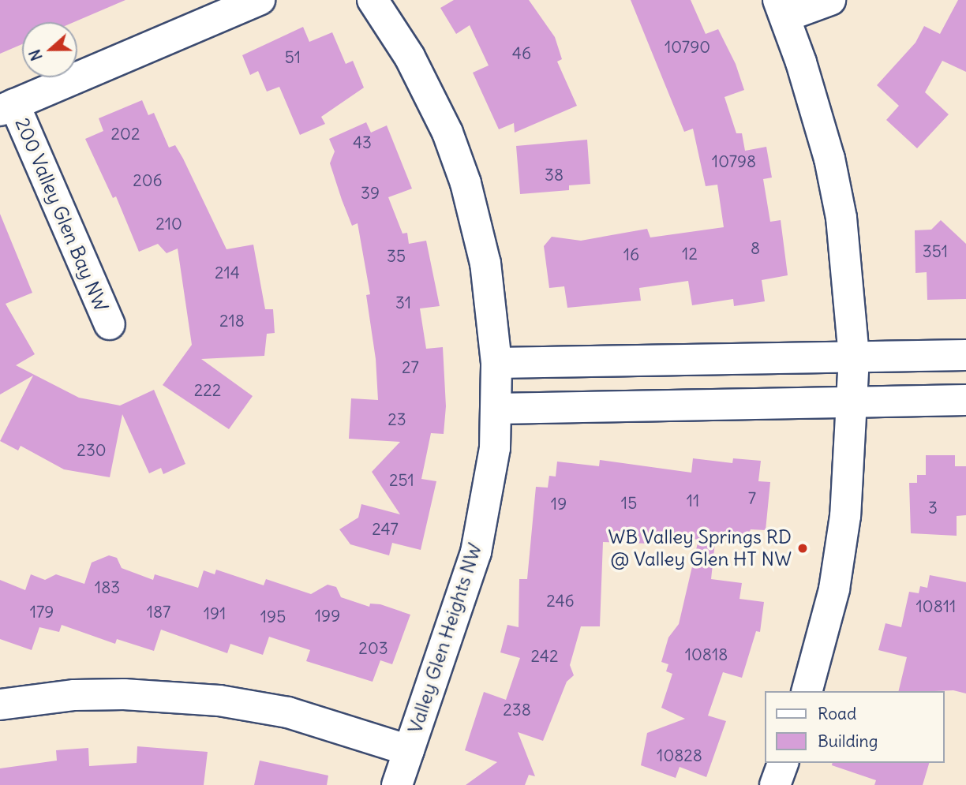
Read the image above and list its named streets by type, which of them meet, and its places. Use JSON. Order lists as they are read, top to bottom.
{
  "streets": {
    "street": ["200 Valley Glen Bay NW", "Valley Glen Heights NW"]
  },
  "places": ["WB Valley Springs RD @ Valley Glen HT NW"],
  "house_numbers": [
    "10790",
    "46",
    "51",
    "202",
    "43",
    "10798",
    "38",
    "206",
    "39",
    "210",
    "8",
    "351",
    "12",
    "16",
    "35",
    "214",
    "31",
    "218",
    "27",
    "222",
    "23",
    "230",
    "251",
    "7",
    "11",
    "15",
    "19",
    "3",
    "247",
    "183",
    "246",
    "10811",
    "179",
    "187",
    "191",
    "199",
    "195",
    "203",
    "10818",
    "242",
    "238",
    "10828"
  ],
  "legend": ["Road", "Building"],
  "north": "left"
}
